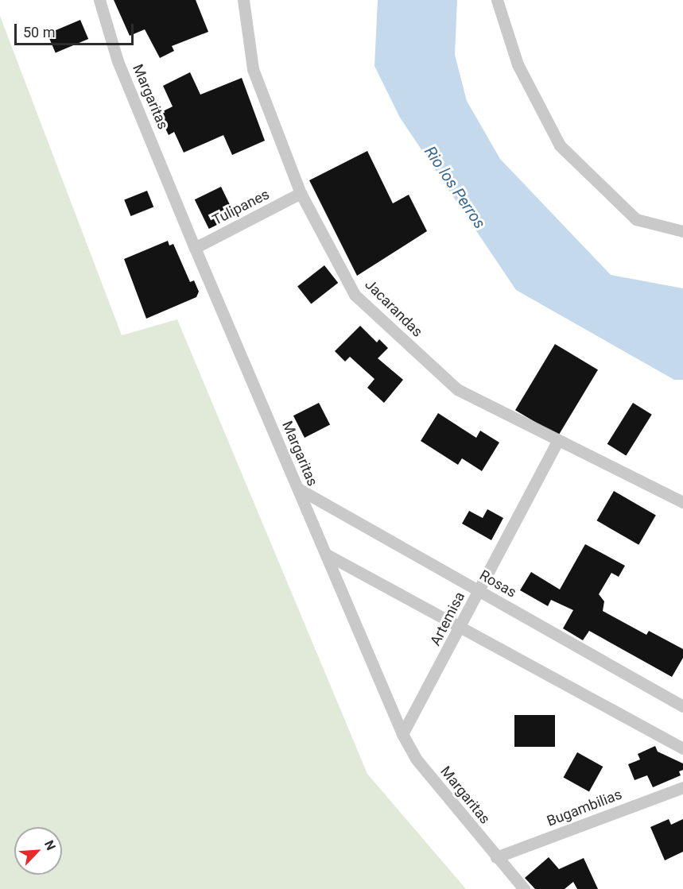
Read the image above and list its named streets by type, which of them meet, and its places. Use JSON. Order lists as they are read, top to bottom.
{
  "streets": {
    "street": [
      "Margaritas",
      "Tulipanes",
      "Jacarandas",
      "Rosas",
      "Artemisa",
      "Bugambilias"
    ]
  },
  "crossings": [
    ["Margaritas", "Tulipanes"],
    ["Margaritas", "Rosas"],
    ["Margaritas", "Artemisa"],
    ["Margaritas", "Bugambilias"],
    ["Tulipanes", "Jacarandas"],
    ["Jacarandas", "Artemisa"],
    ["Rosas", "Artemisa"]
  ],
  "water": ["Rio los Perros"],
  "scale_bar": "50 m",
  "north": "top right"
}
